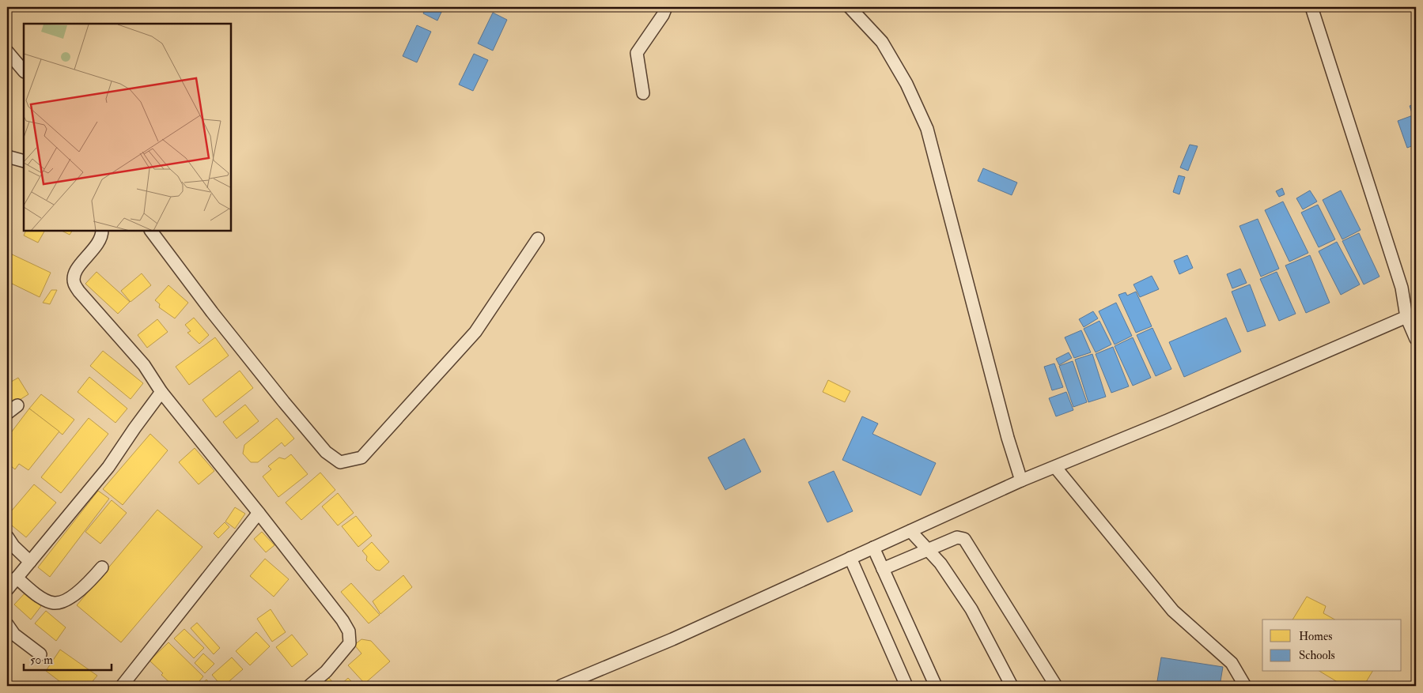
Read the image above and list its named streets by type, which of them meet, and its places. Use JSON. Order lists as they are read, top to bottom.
{
  "legend": ["Homes", "Schools"],
  "scale_bar": "50 m"
}
